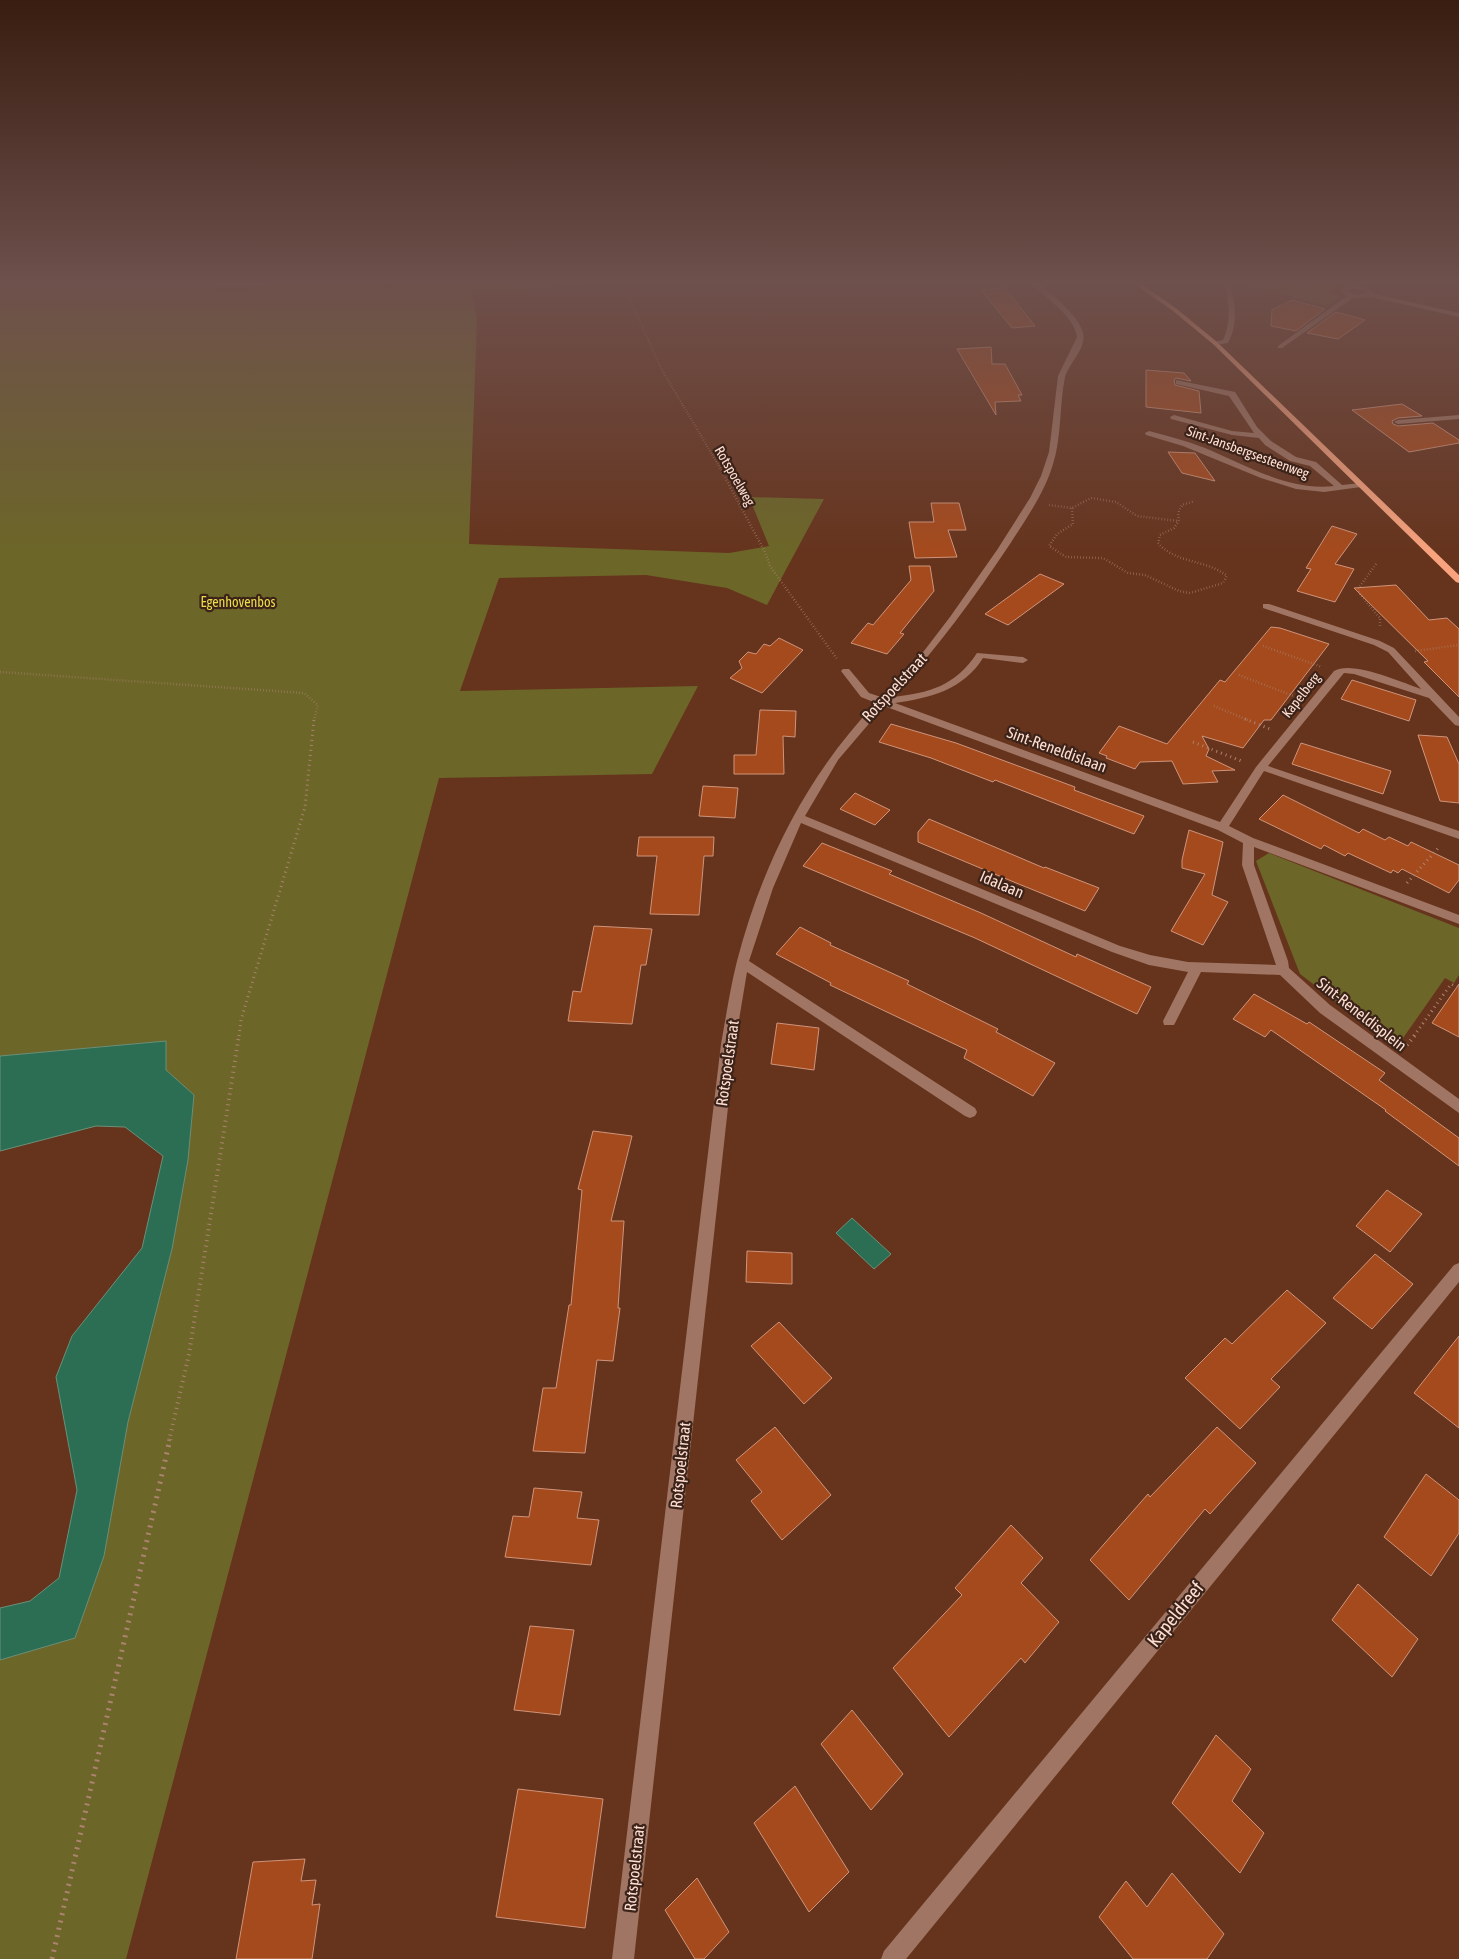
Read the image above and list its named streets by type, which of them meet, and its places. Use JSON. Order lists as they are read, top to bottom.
{
  "streets": {
    "main road": ["Sint-Jansbergsesteenweg"],
    "street": [
      "Rotspoelstraat",
      "Kapelberg",
      "Sint-Reneldislaan",
      "Idalaan",
      "Sint-Reneldisplein",
      "Kapeldreef"
    ],
    "path": ["Rotspoelweg"]
  },
  "crossings": [
    ["Rotspoelweg", "Sint-Reneldislaan"],
    ["Rotspoelstraat", "Sint-Reneldislaan"],
    ["Rotspoelstraat", "Idalaan"],
    ["Kapelberg", "Sint-Reneldislaan"],
    ["Idalaan", "Sint-Reneldisplein"]
  ],
  "parks": ["Egenhovenbos"]
}
